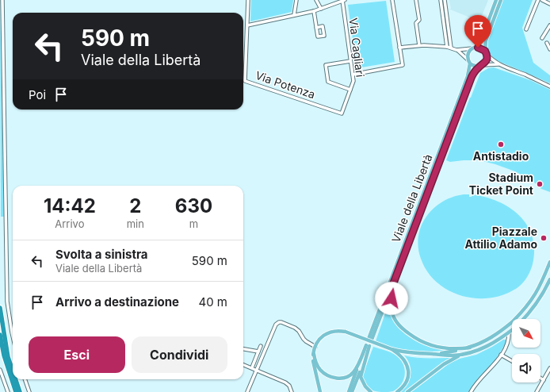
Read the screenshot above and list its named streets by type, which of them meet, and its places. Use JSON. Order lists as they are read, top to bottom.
{
  "streets": {
    "main road": ["Viale della Libertà"],
    "street": ["Via Cagliari", "Via Potenza"]
  },
  "crossings": [
    ["Via Cagliari", "Via Potenza"]
  ],
  "places": ["Antistadio", "Stadium Ticket Point", "Piazzale Attilio Adamo"],
  "north": "bottom right",
  "page": {
    "turn": ["590 m", "Viale della Libertà"],
    "then": "Poi",
    "eta": [
      "14:42",
      "Arrivo",
      "2",
      "min",
      "630",
      "m"
    ],
    "list": [
      {
        "name": "Svolta a sinistra",
        "note": "Viale della Libertà",
        "value": "590 m"
      },
      {
        "name": "Arrivo a destinazione",
        "value": "40 m"
      }
    ],
    "buttons": ["Esci", "Condividi"]
  }
}
